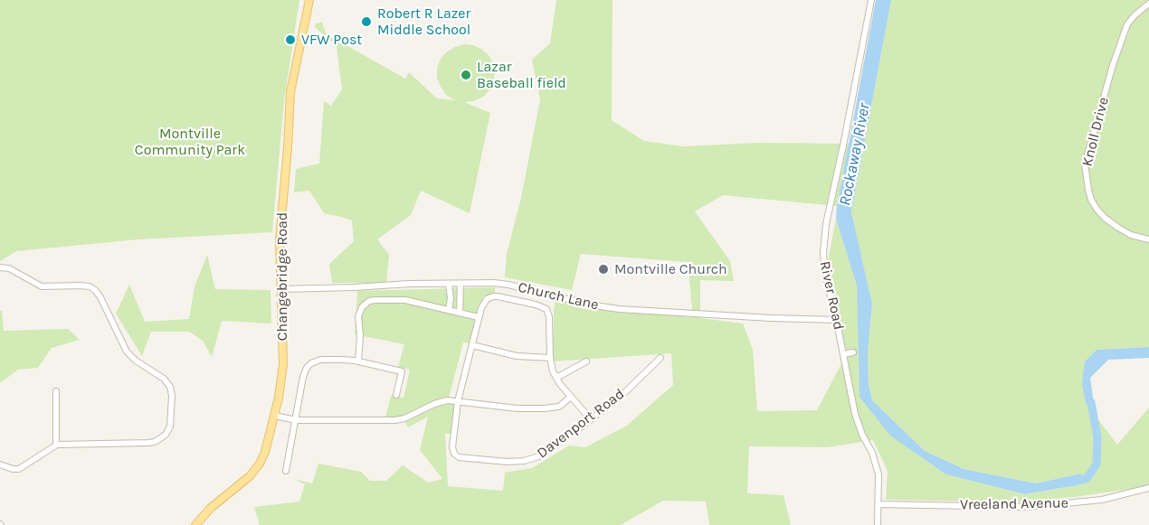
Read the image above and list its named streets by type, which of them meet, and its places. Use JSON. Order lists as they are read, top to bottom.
{
  "streets": {
    "main road": ["Changebridge Road"],
    "street": [
      "Knoll Drive",
      "River Road",
      "Church Lane",
      "Davenport Road",
      "Vreeland Avenue"
    ]
  },
  "crossings": [
    ["Changebridge Road", "Church Lane"],
    ["River Road", "Church Lane"],
    ["River Road", "Vreeland Avenue"]
  ],
  "water": ["Rockaway River"],
  "parks": ["Montville Community Park"],
  "places": [
    "Robert R Lazer Middle School",
    "VFW Post",
    "Lazar Baseball field",
    "Montville Church"
  ]
}
